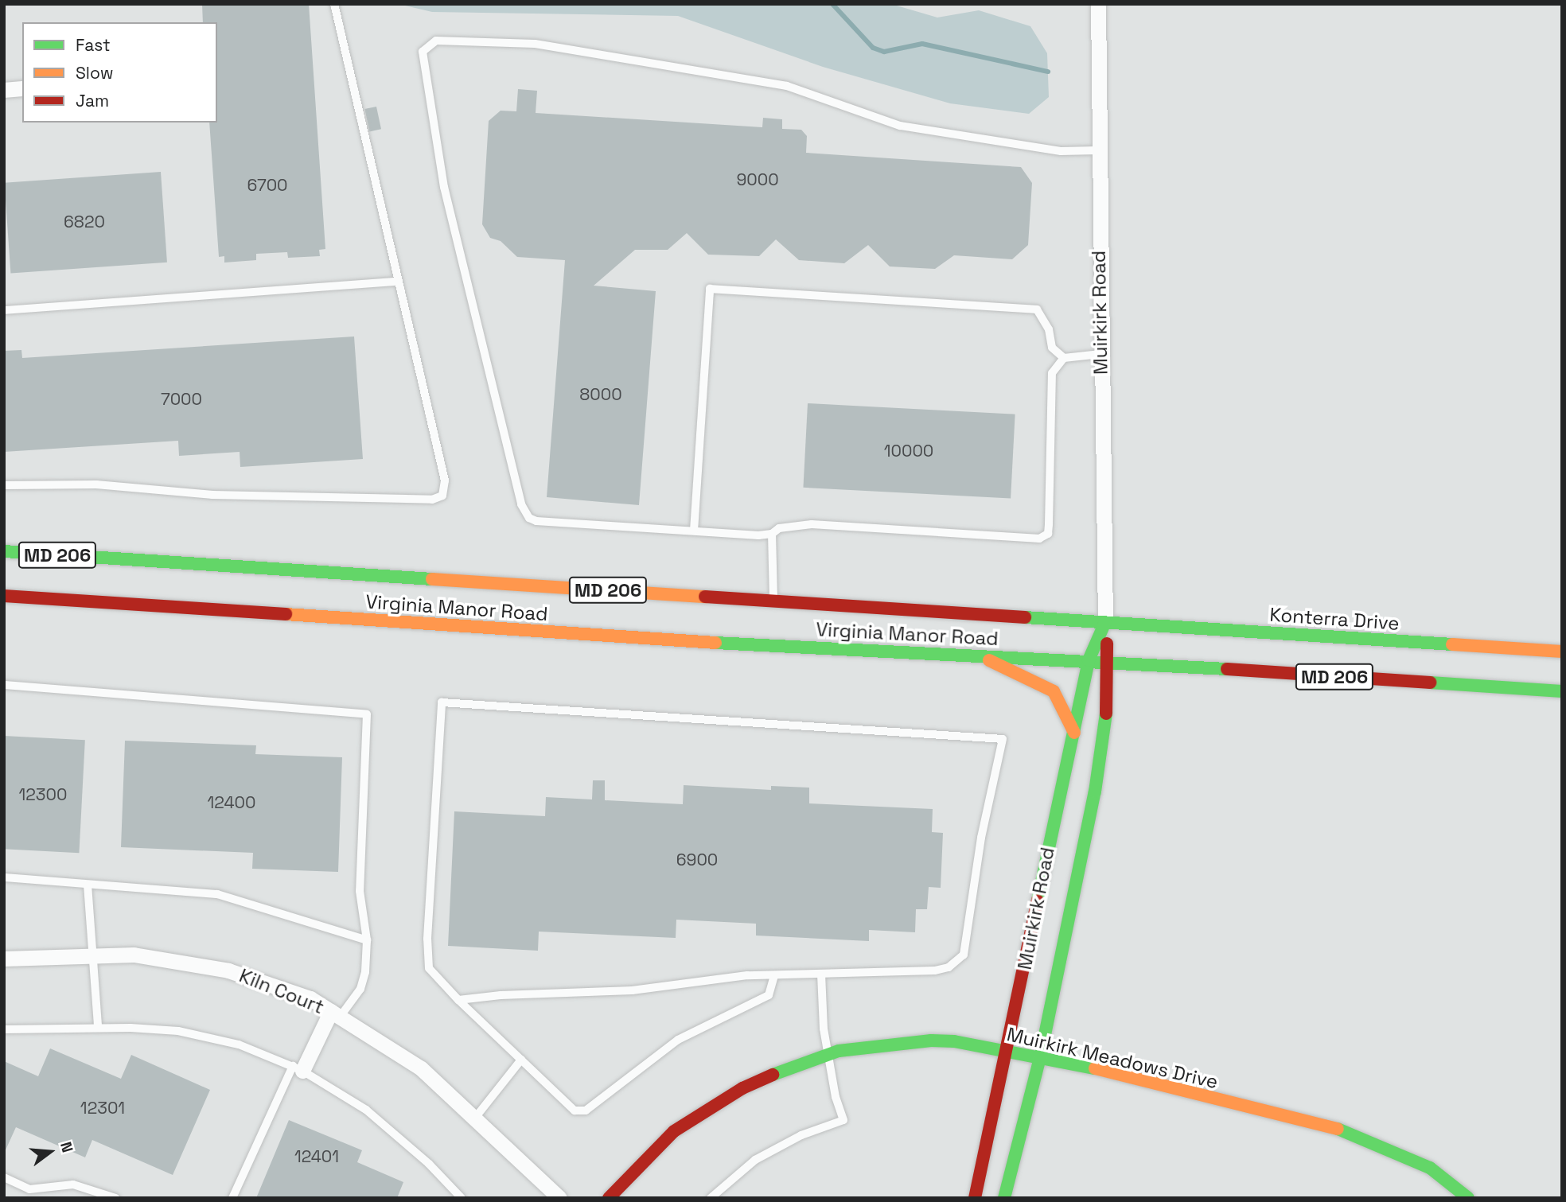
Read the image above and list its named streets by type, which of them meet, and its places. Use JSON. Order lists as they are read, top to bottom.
{
  "streets": {
    "main road": [
      "Muirkirk Road",
      "MD 206",
      "Virginia Manor Road",
      "Konterra Drive",
      "Muirkirk Meadows Drive"
    ],
    "street": ["Kiln Court"]
  },
  "crossings": [
    ["Muirkirk Road", "MD 206"],
    ["Muirkirk Road", "Virginia Manor Road"],
    ["Muirkirk Road", "Konterra Drive"],
    ["Muirkirk Road", "Muirkirk Meadows Drive"],
    ["MD 206", "Virginia Manor Road"],
    ["Virginia Manor Road", "Konterra Drive"]
  ],
  "house_numbers": [
    "9000",
    "6700",
    "6820",
    "8000",
    "7000",
    "10000",
    "12300",
    "12400",
    "6900",
    "12301",
    "12401"
  ],
  "legend": ["Fast", "Slow", "Jam"],
  "north": "right"
}
